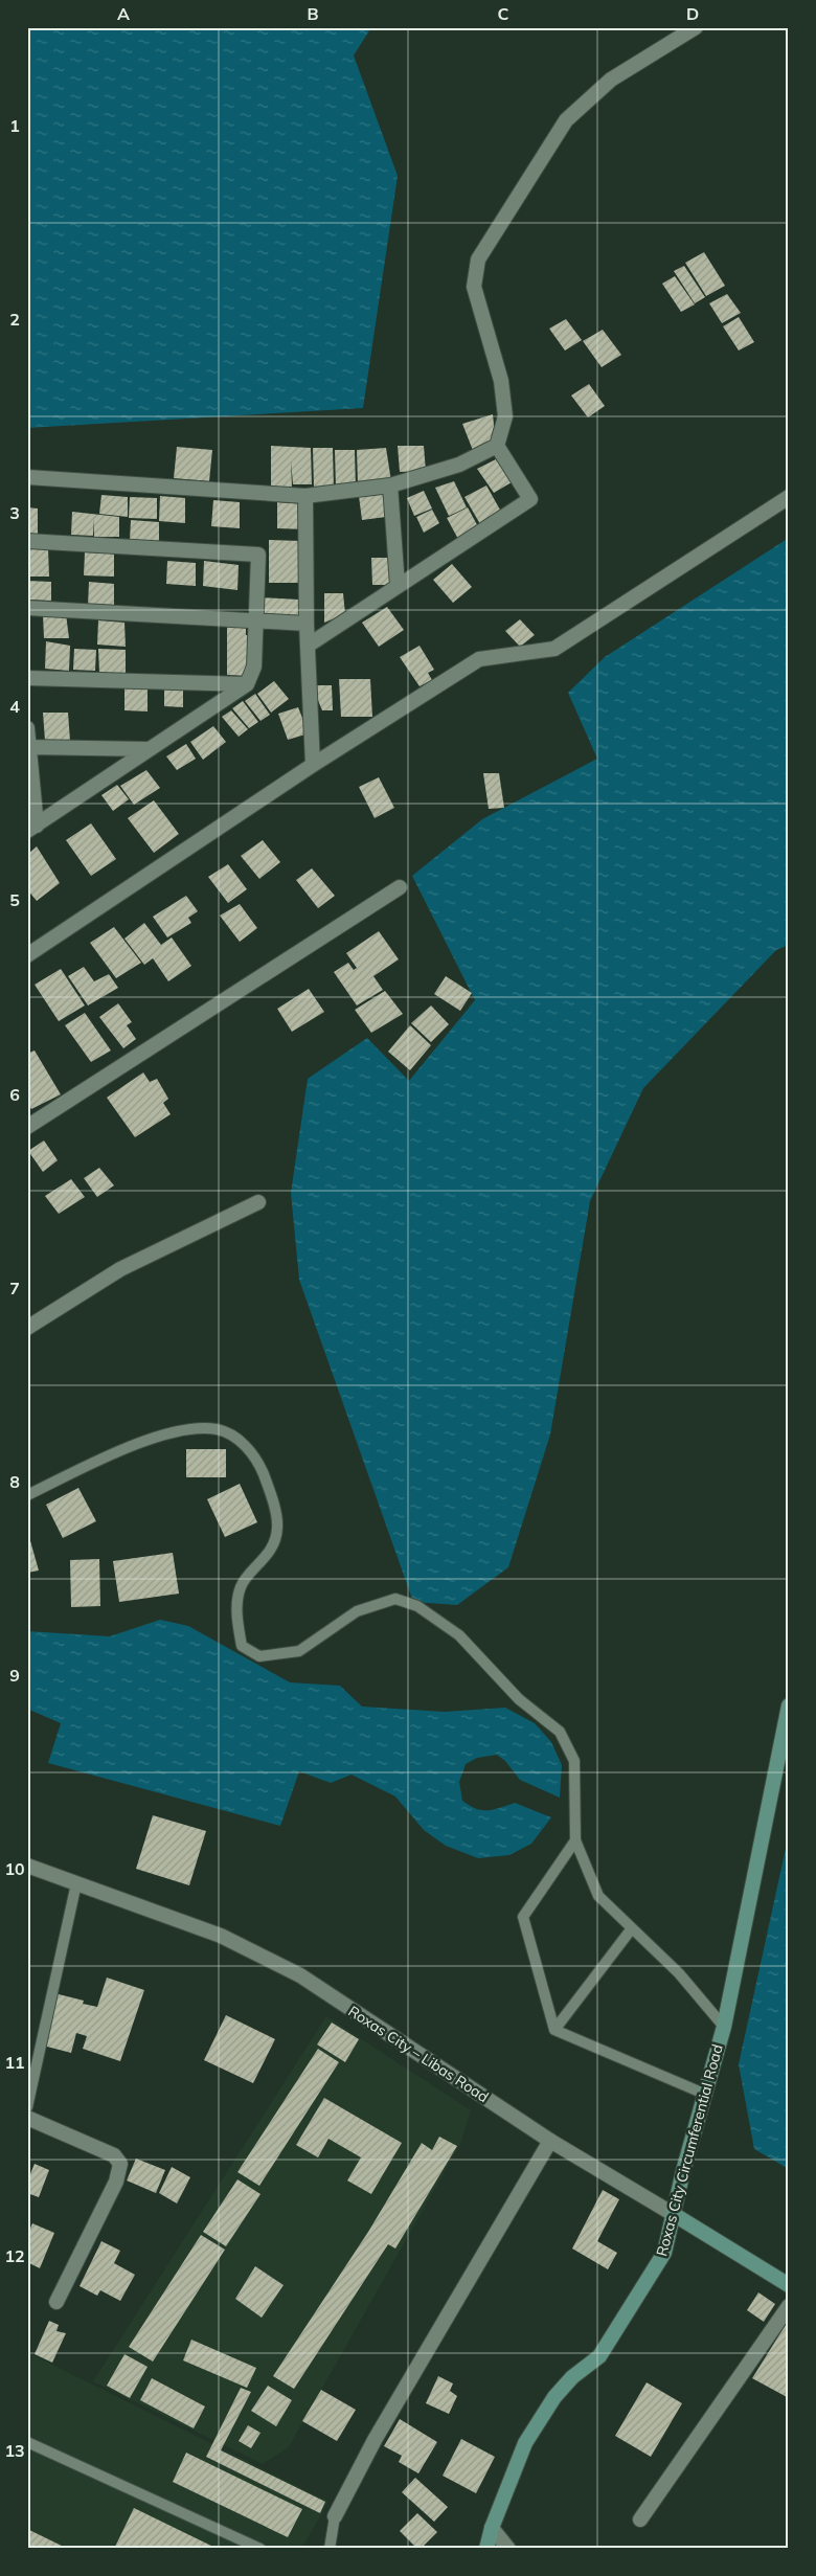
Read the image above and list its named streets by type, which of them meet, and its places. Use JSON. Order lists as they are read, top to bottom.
{
  "streets": {
    "main road": ["Roxas City – Libas Road", "Roxas City Circumferential Road"]
  },
  "crossings": [
    ["Roxas City – Libas Road", "Roxas City Circumferential Road"]
  ],
  "grid": {
    "columns": [
      "A",
      "B",
      "C",
      "D"
    ],
    "rows": [
      "1",
      "2",
      "3",
      "4",
      "5",
      "6",
      "7",
      "8",
      "9",
      "10",
      "11",
      "12",
      "13"
    ]
  }
}
